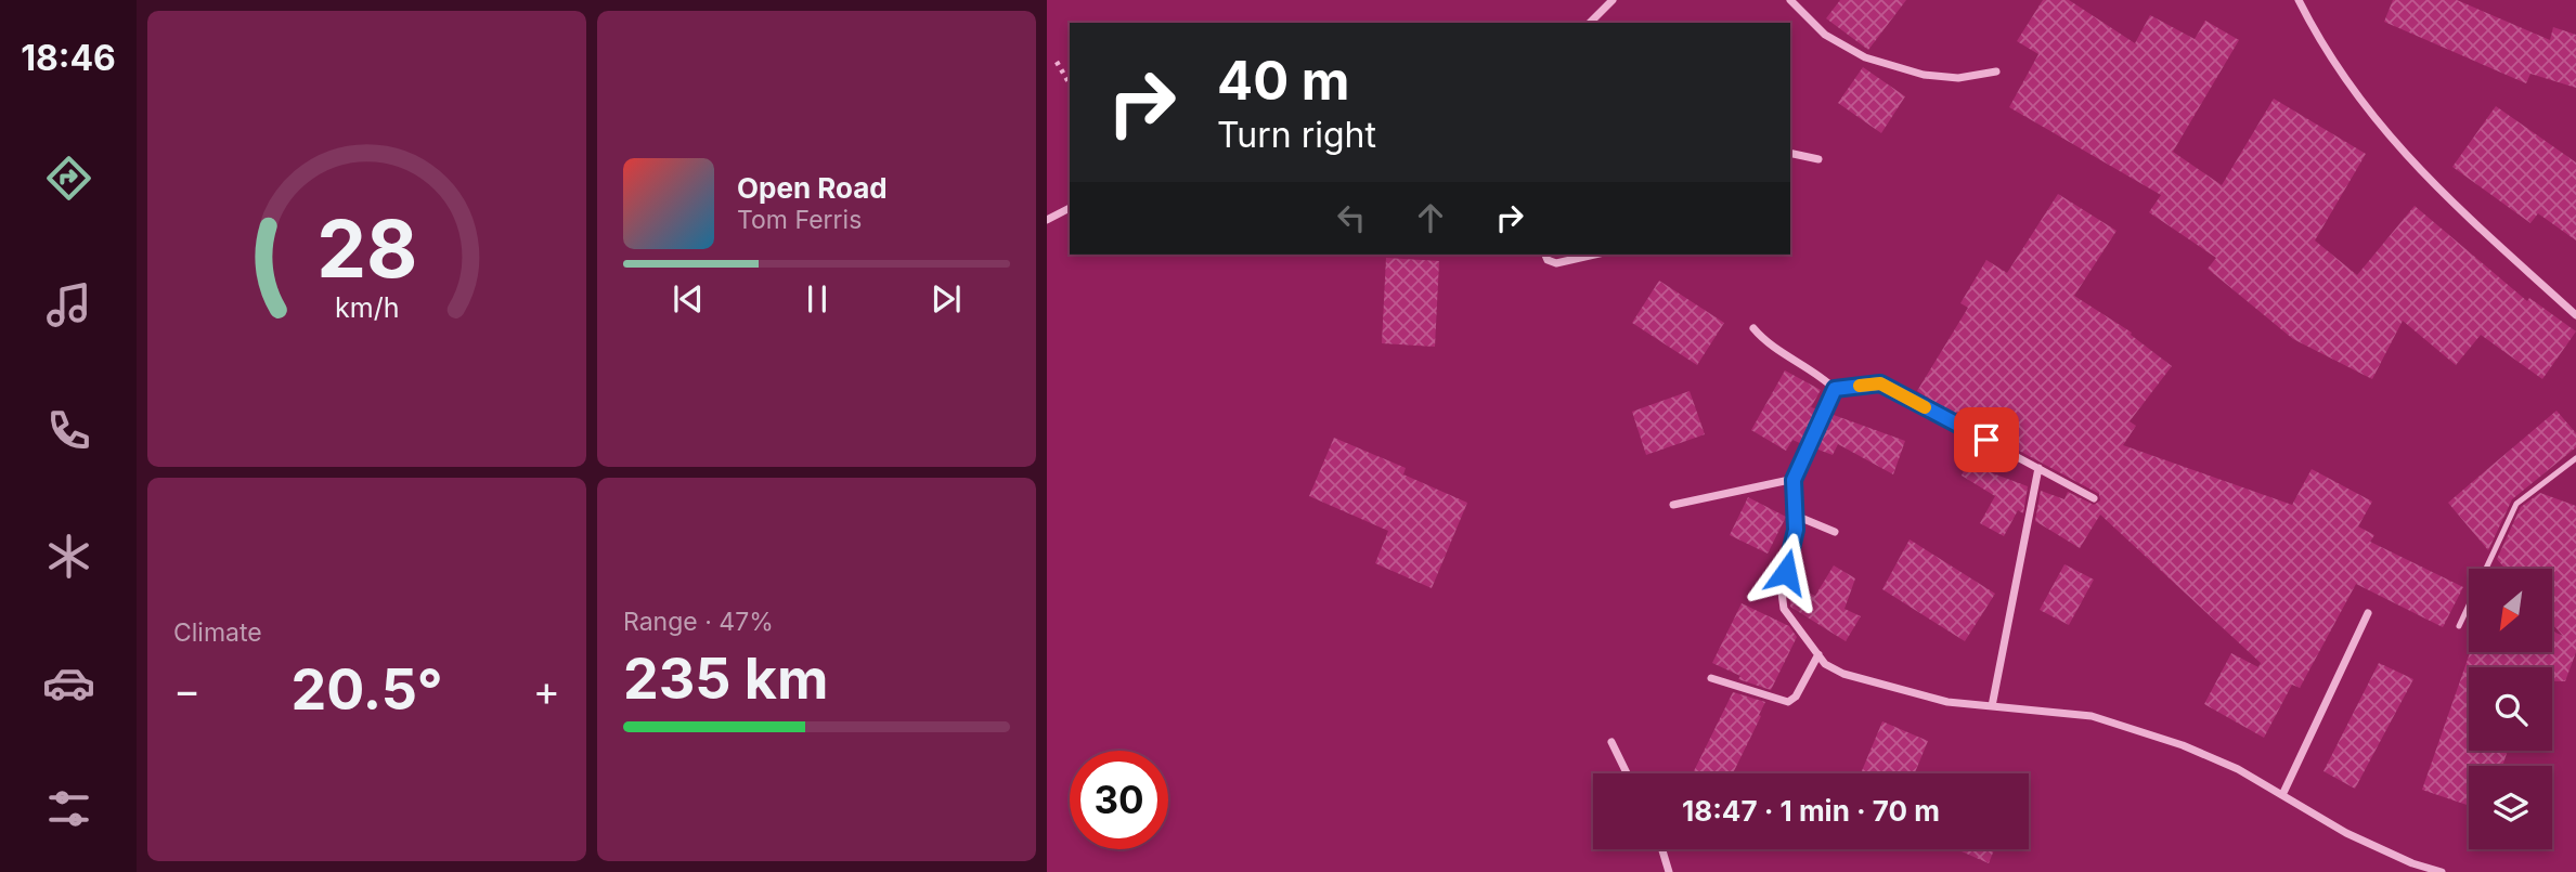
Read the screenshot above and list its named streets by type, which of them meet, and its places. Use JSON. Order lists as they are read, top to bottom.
{
  "north": "bottom left",
  "page": {
    "tabs": "18:46",
    "turn": ["40 m", "Turn right"],
    "song": ["Open Road", "Tom Ferris"],
    "tile": [
      "Climate",
      ["Range · 47%", "235 km"]
    ],
    "heat": ["−", "20.5°", "+"],
    "limit": "30",
    "trip": "18:47 · 1 min · 70 m",
    "gauge": ["28", "km/h"]
  }
}
